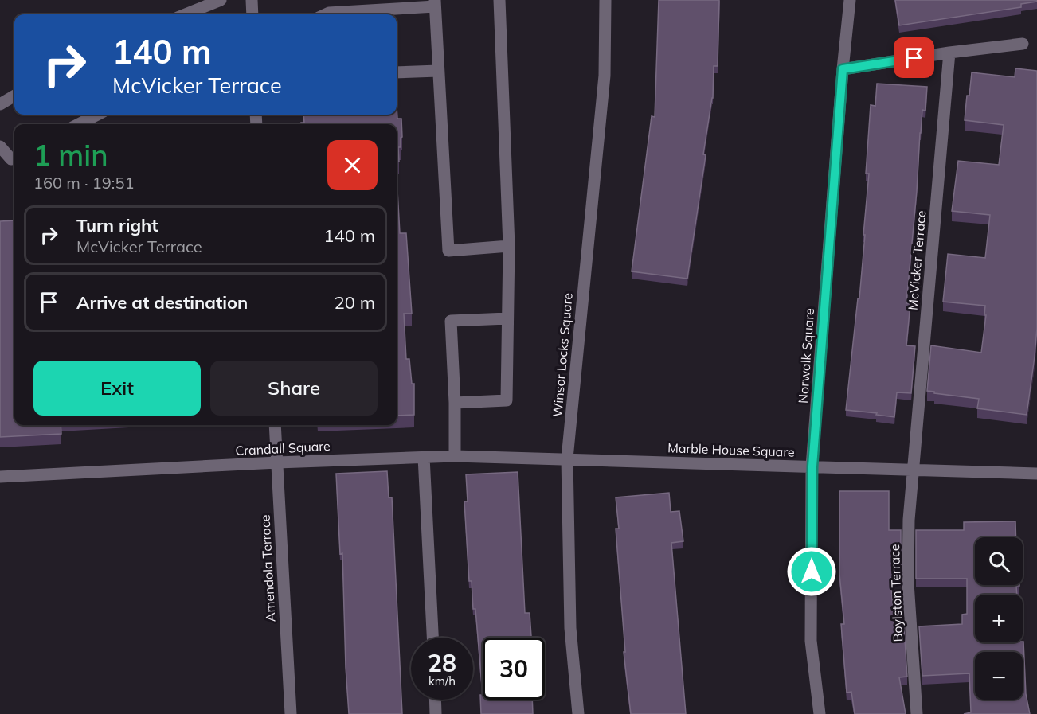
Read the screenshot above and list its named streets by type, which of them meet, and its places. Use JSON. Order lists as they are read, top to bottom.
{
  "streets": {
    "street": [
      "McVicker Terrace",
      "Winsor Locks Square",
      "Norwalk Square",
      "Crandall Square",
      "Marble House Square",
      "Amendola Terrace",
      "Boylston Terrace"
    ]
  },
  "crossings": [
    ["McVicker Terrace", "Marble House Square"],
    ["McVicker Terrace", "Boylston Terrace"],
    ["Winsor Locks Square", "Crandall Square"],
    ["Winsor Locks Square", "Marble House Square"],
    ["Norwalk Square", "Marble House Square"],
    ["Crandall Square", "Marble House Square"],
    ["Crandall Square", "Amendola Terrace"],
    ["Marble House Square", "Boylston Terrace"]
  ],
  "page": {
    "turn": ["140 m", "McVicker Terrace"],
    "heading": ["1 min", "160 m · 19:51"],
    "list": [
      {
        "name": "Turn right",
        "note": "McVicker Terrace",
        "value": "140 m"
      },
      {
        "name": "Arrive at destination",
        "value": "20 m"
      }
    ],
    "buttons": ["Exit", "Share"],
    "map_buttons": ["+", "−"],
    "speed": "28 km/h",
    "limit": "30"
  }
}
